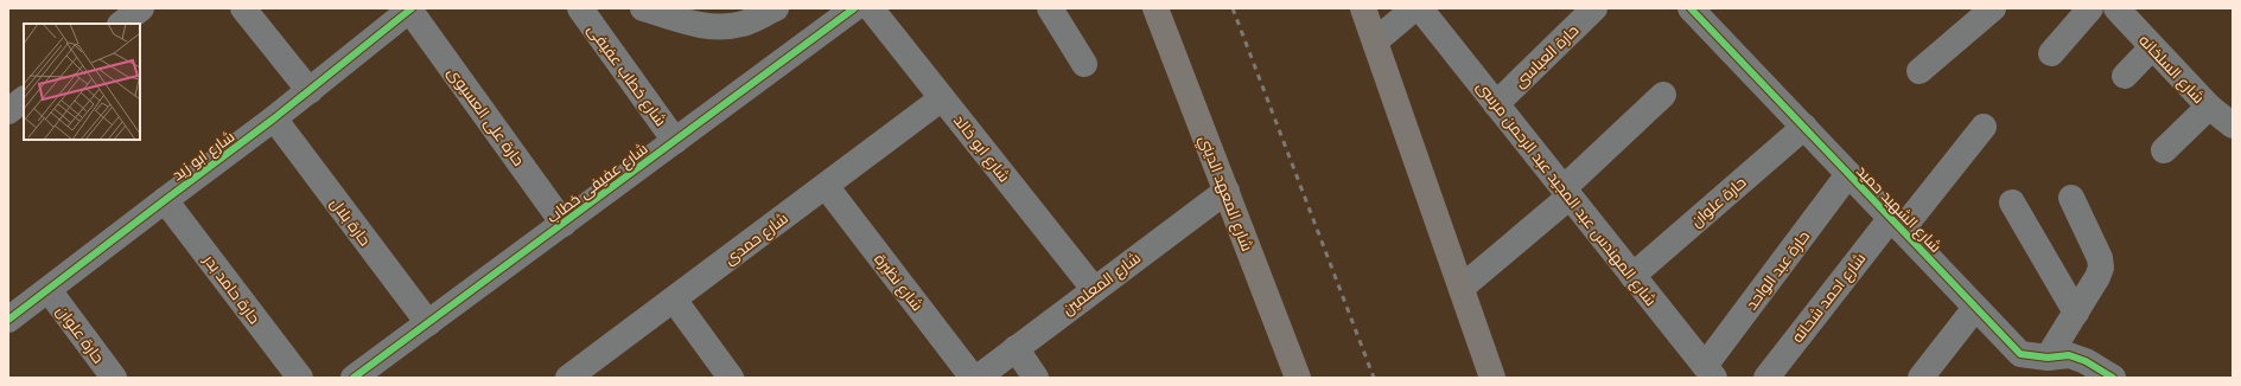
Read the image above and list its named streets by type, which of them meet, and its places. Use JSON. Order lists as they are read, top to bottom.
{
  "streets": {
    "main road": ["شارع المعهد الديني"],
    "street": [
      "حارة العباسى",
      "شارع السلخانه",
      "شارع خطاب عفيفى",
      "حارة على العسيوى",
      "شارع ابو خالد",
      "شارع ابو زيد",
      "شارع عفيفى خطاب",
      "شارع المهندس عبد المجيد عبد الرحمن مرسى",
      "حارة علوان",
      "شارع الشهيد حميد",
      "حارة بلال",
      "شارع حمدى",
      "حارة عبد الواحد",
      "شارع نظيرة",
      "شارع المعلمين",
      "حارة حامد بدر",
      "شارع احمد شحاته"
    ]
  },
  "crossings": [
    ["حارة العباسى", "شارع المهندس عبد المجيد عبد الرحمن مرسى"],
    ["شارع خطاب عفيفى", "شارع عفيفى خطاب"],
    ["حارة على العسيوى", "شارع ابو زيد"],
    ["حارة على العسيوى", "شارع عفيفى خطاب"],
    ["شارع ابو خالد", "شارع حمدى"],
    ["شارع ابو خالد", "شارع المعلمين"],
    ["شارع ابو زيد", "حارة علوان"],
    ["شارع ابو زيد", "حارة بلال"],
    ["شارع ابو زيد", "حارة حامد بدر"],
    ["شارع عفيفى خطاب", "حارة بلال"],
    ["شارع المعهد الديني", "شارع المعلمين"],
    ["شارع المهندس عبد المجيد عبد الرحمن مرسى", "حارة علوان"],
    ["شارع المهندس عبد المجيد عبد الرحمن مرسى", "حارة عبد الواحد"],
    ["حارة علوان", "شارع الشهيد حميد"],
    ["شارع الشهيد حميد", "حارة عبد الواحد"],
    ["شارع الشهيد حميد", "شارع احمد شحاته"],
    ["شارع حمدى", "شارع نظيرة"]
  ]
}
